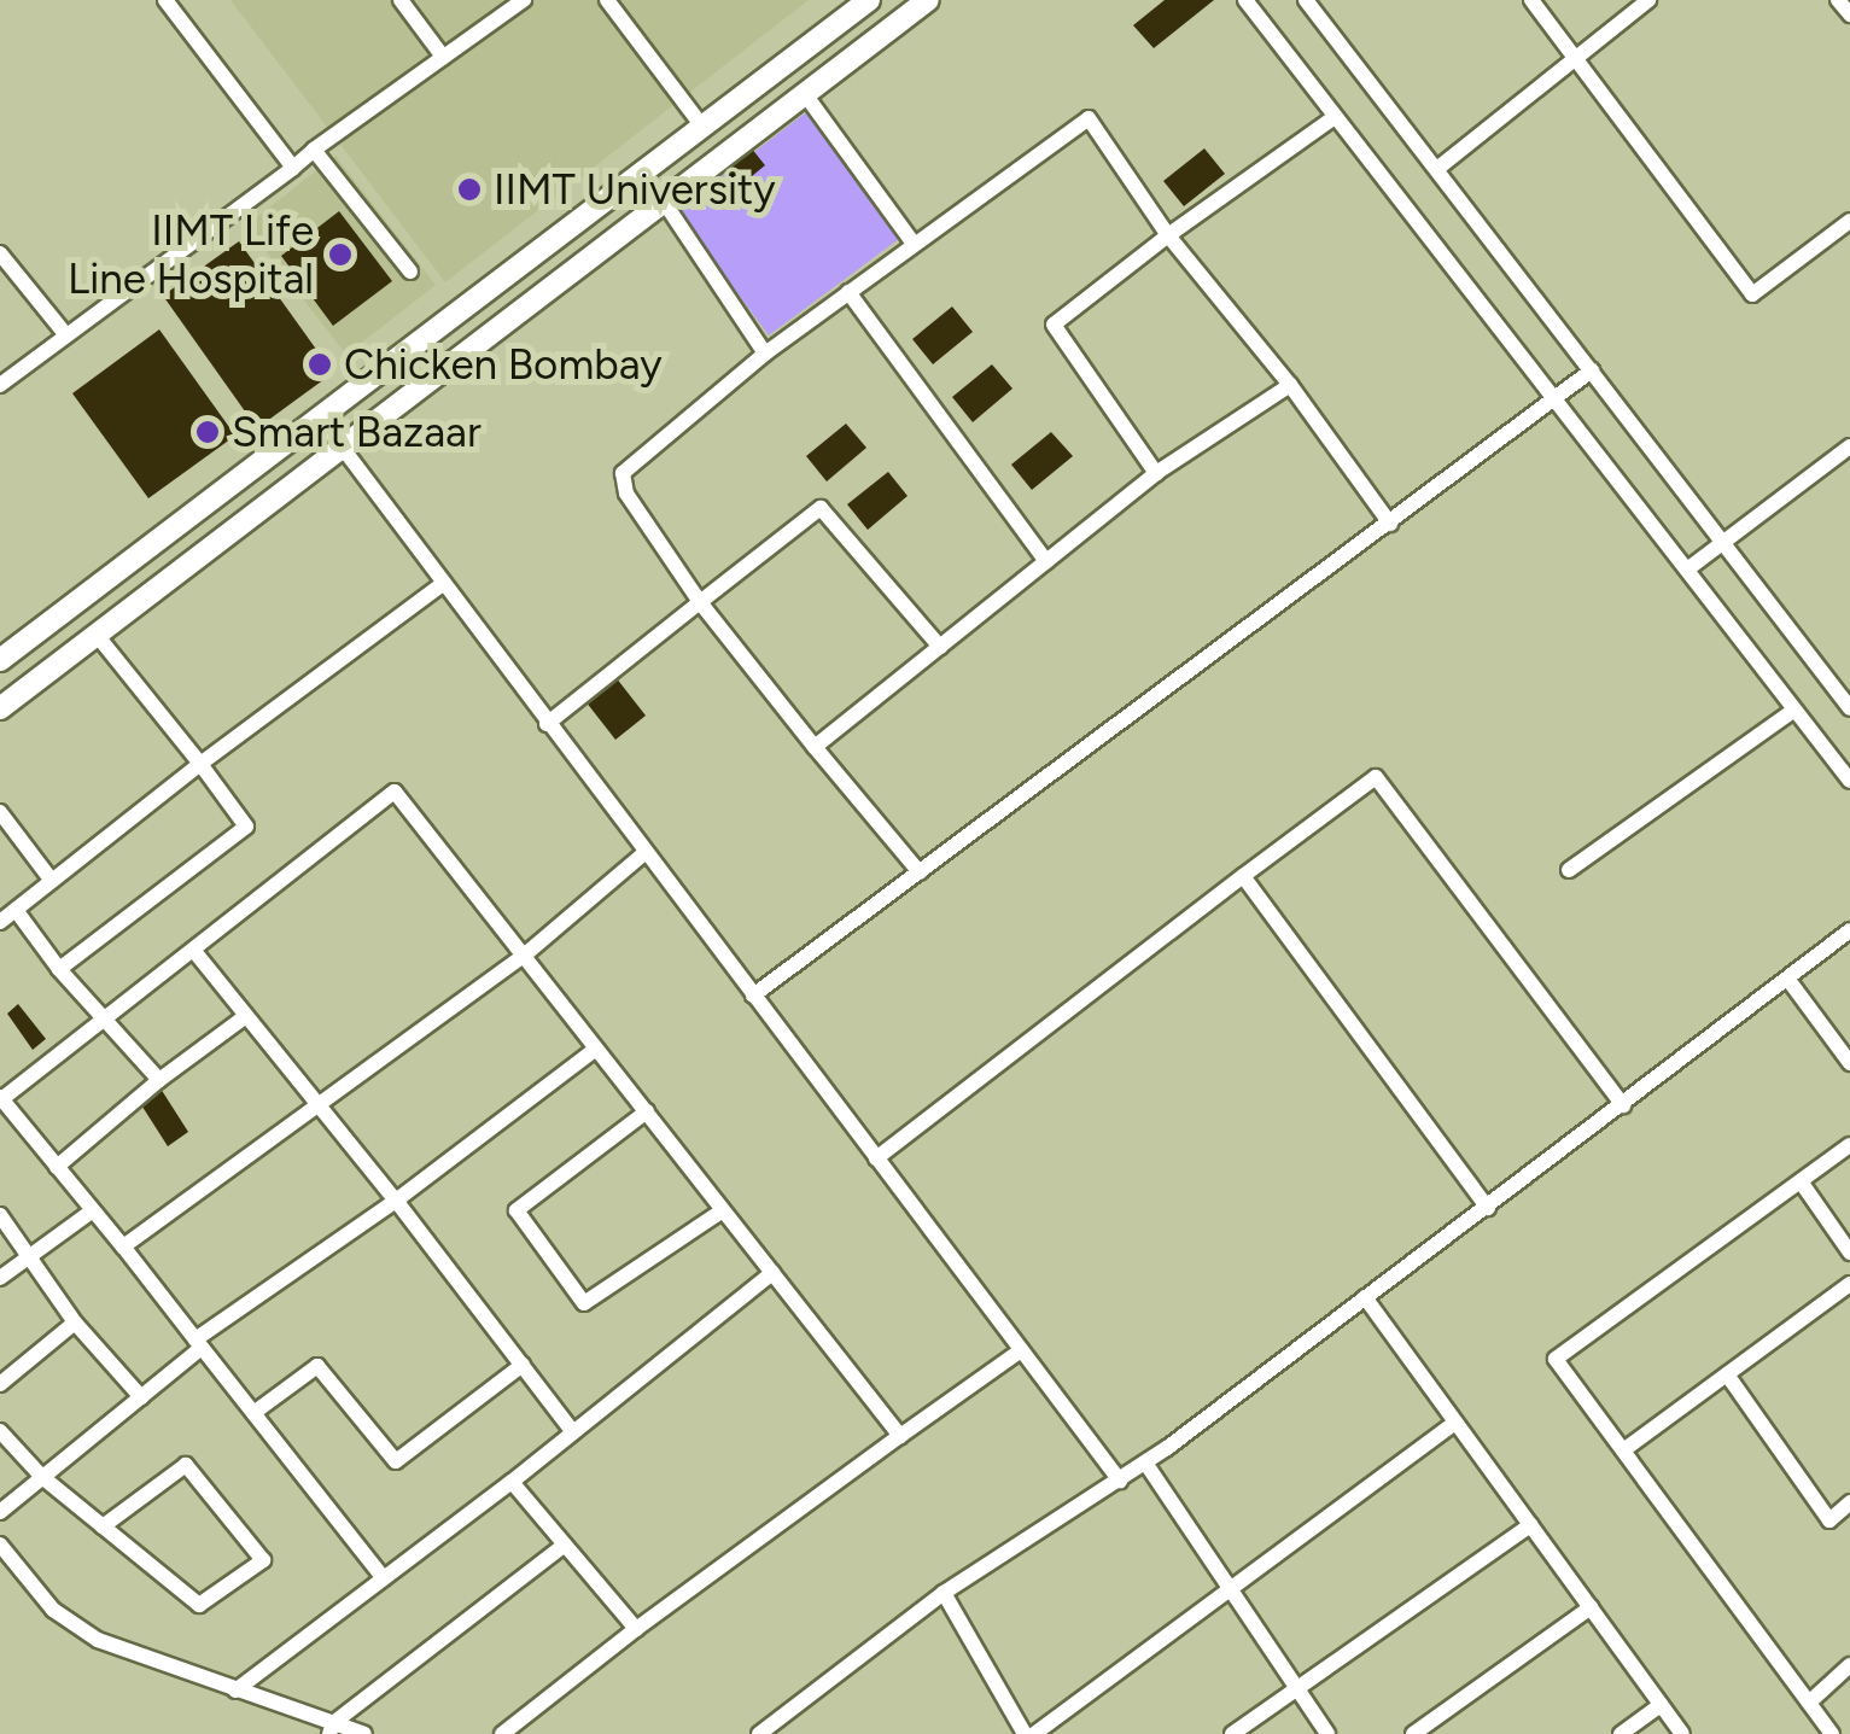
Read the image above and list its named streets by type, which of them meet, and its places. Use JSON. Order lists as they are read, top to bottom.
{
  "places": [
    "IIMT University",
    "IIMT Life Line Hospital",
    "Chicken Bombay",
    "Smart Bazaar"
  ]
}
